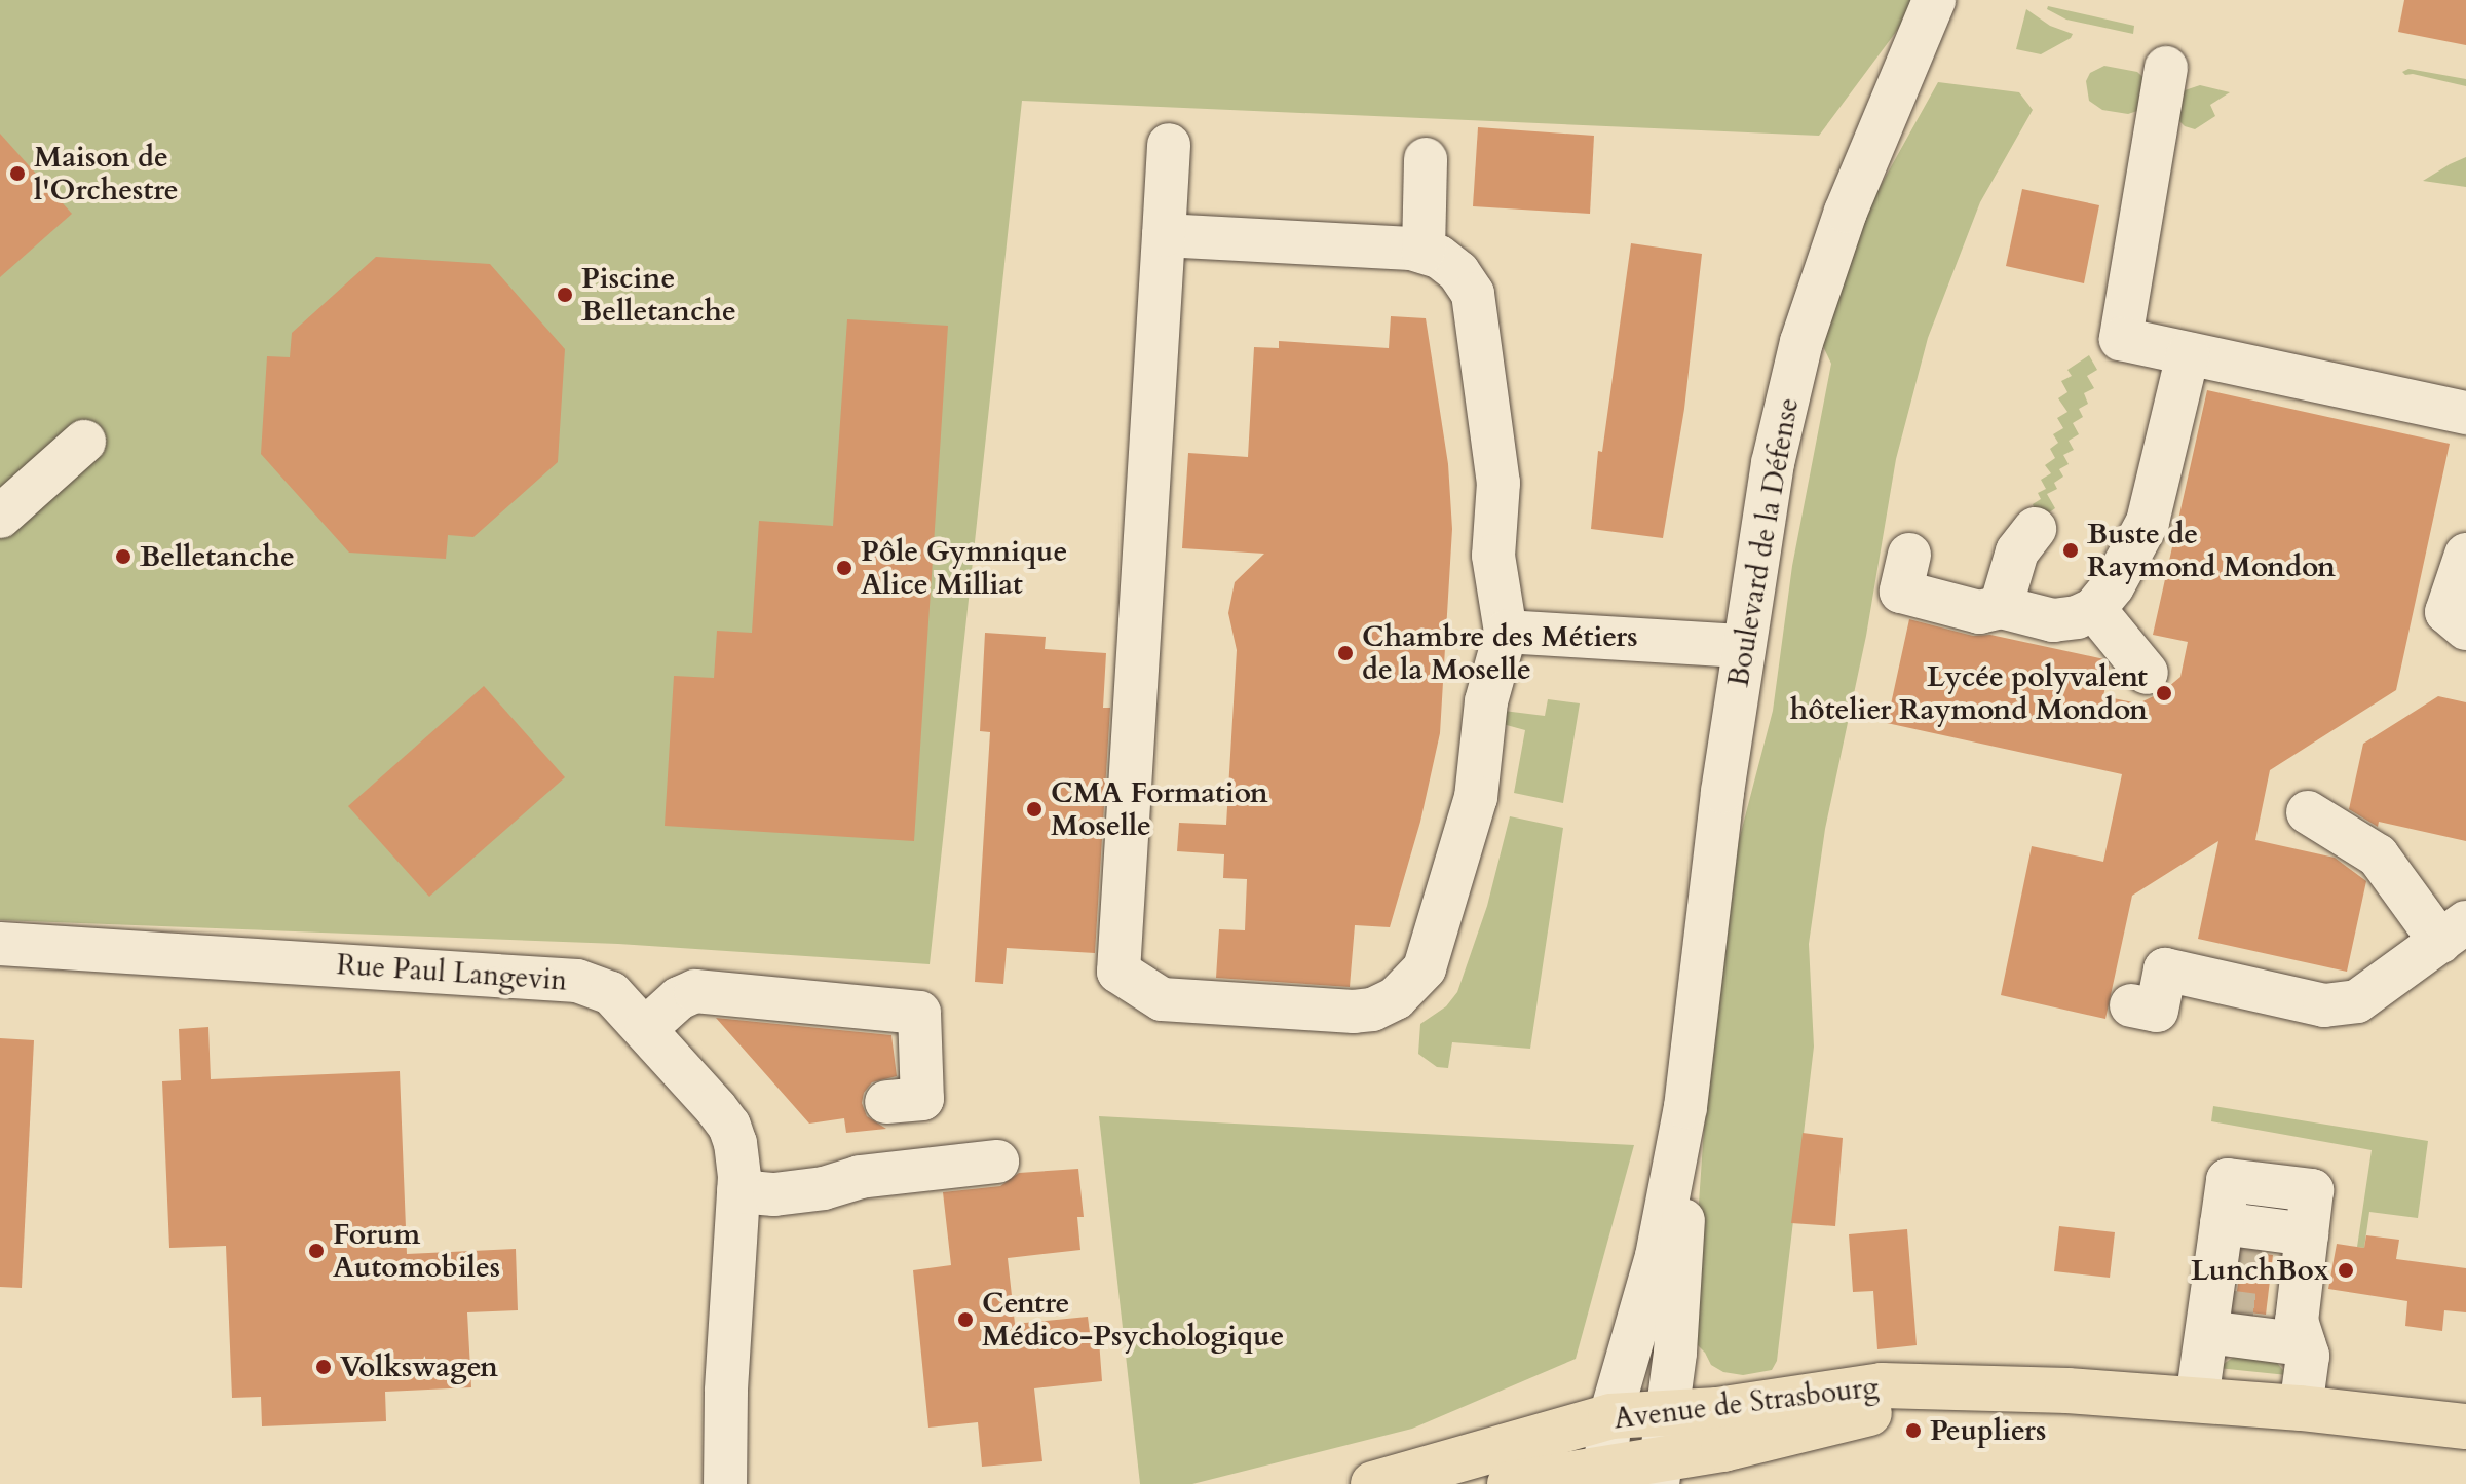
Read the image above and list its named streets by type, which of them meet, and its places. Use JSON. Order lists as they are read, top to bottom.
{
  "streets": {
    "main road": ["Avenue de Strasbourg"],
    "street": ["Boulevard de la Défense", "Rue Paul Langevin"]
  },
  "crossings": [
    ["Boulevard de la Défense", "Avenue de Strasbourg"]
  ],
  "places": [
    "Maison de l'Orchestre",
    "Piscine Belletanche",
    "Buste de Raymond Mondon",
    "Belletanche",
    "Pôle Gymnique Alice Milliat",
    "Chambre des Métiers de la Moselle",
    "Lycée polyvalent hôtelier Raymond Mondon",
    "CMA Formation Moselle",
    "Forum Automobiles",
    "LunchBox",
    "Centre Médico-Psychologique",
    "Volkswagen",
    "Peupliers"
  ]
}
